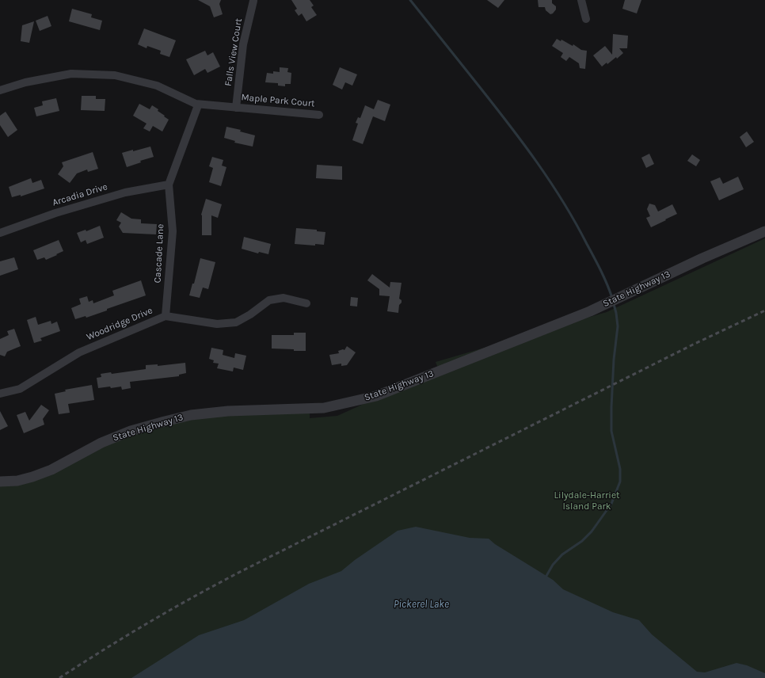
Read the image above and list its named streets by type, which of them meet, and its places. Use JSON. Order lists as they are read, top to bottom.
{
  "streets": {
    "street": [
      "Falls View Court",
      "Maple Park Court",
      "Arcadia Drive",
      "Cascade Lane",
      "State Highway 13",
      "Woodridge Drive"
    ]
  },
  "crossings": [
    ["Falls View Court", "Maple Park Court"],
    ["Maple Park Court", "Cascade Lane"],
    ["Arcadia Drive", "Cascade Lane"],
    ["Cascade Lane", "Woodridge Drive"]
  ],
  "water": ["Pickerel Lake"],
  "parks": ["Lilydale-Harriet Island Park"]
}
